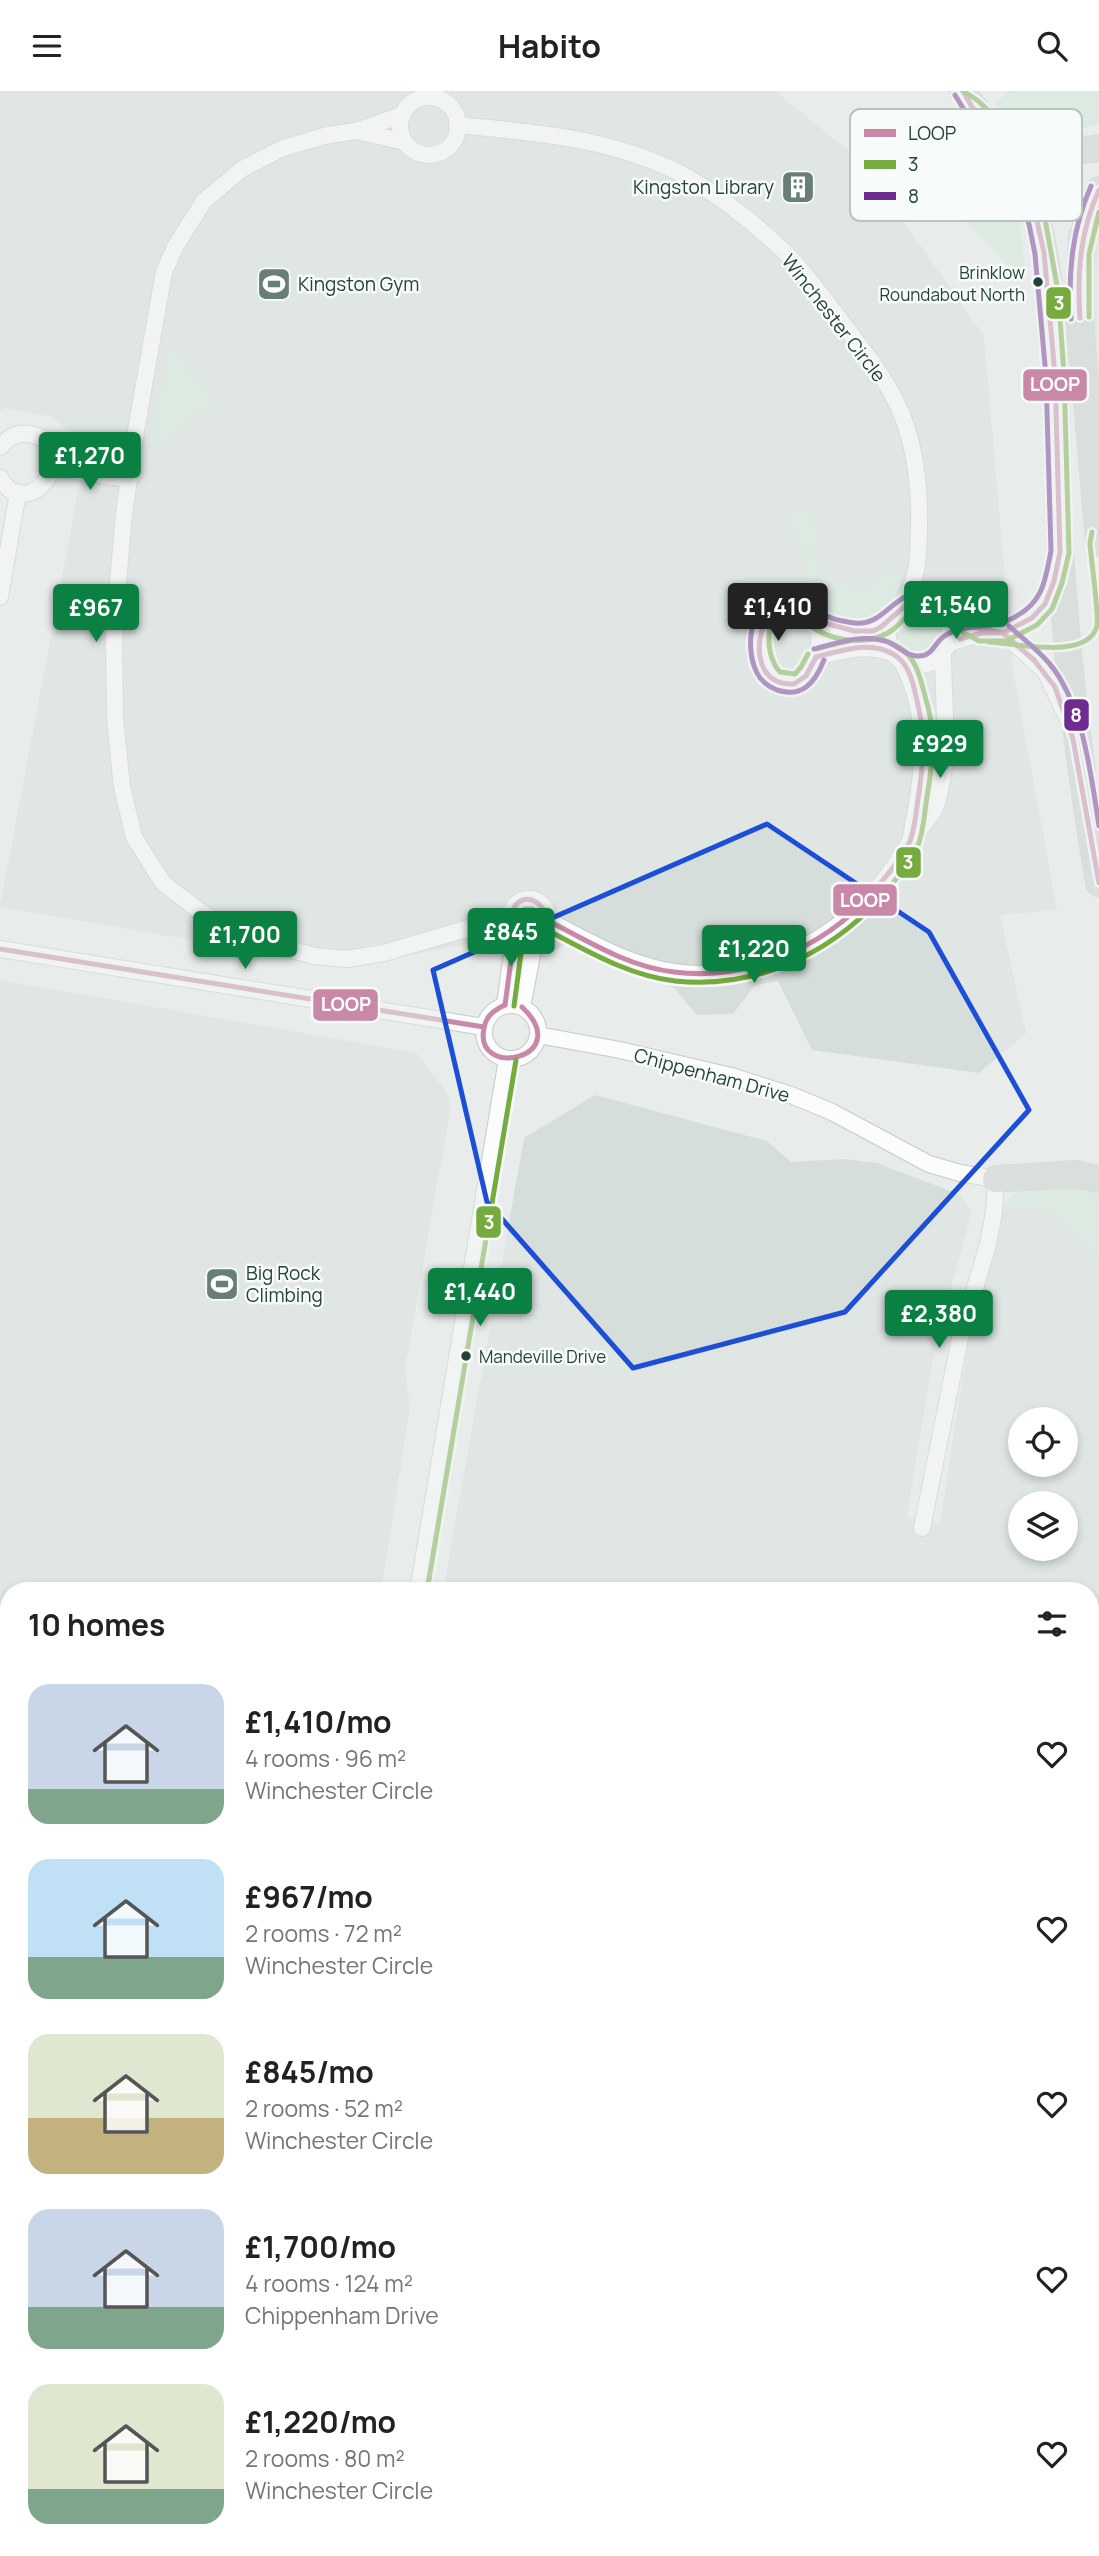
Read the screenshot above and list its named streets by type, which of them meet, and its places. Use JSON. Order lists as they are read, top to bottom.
{
  "streets": {
    "street": ["Winchester Circle", "Chippenham Drive"]
  },
  "places": {
    "building": ["Kingston Library"],
    "other": ["Brinklow Roundabout North", "Mandeville Drive"],
    "sports": ["Kingston Gym", "Big Rock Climbing"]
  },
  "lines": ["transit line LOOP", "transit line 3", "transit line 8"],
  "legend": ["LOOP", "3", "8"],
  "page": {
    "header": "Habito",
    "price": [
      "£1,270",
      "£1,540",
      "£1,410",
      "£967",
      "£929",
      "£845",
      "£1,700",
      "£1,220",
      "£1,440",
      "£2,380"
    ],
    "heading": "10 homes",
    "list": [
      {
        "name": "£1,410/mo",
        "note": "4 rooms · 96 m² · Winchester Circle"
      },
      {
        "name": "£967/mo",
        "note": "2 rooms · 72 m² · Winchester Circle"
      },
      {
        "name": "£845/mo",
        "note": "2 rooms · 52 m² · Winchester Circle"
      },
      {
        "name": "£1,700/mo",
        "note": "4 rooms · 124 m² · Chippenham Drive"
      },
      {
        "name": "£1,220/mo",
        "note": "2 rooms · 80 m² · Winchester Circle"
      }
    ]
  }
}
